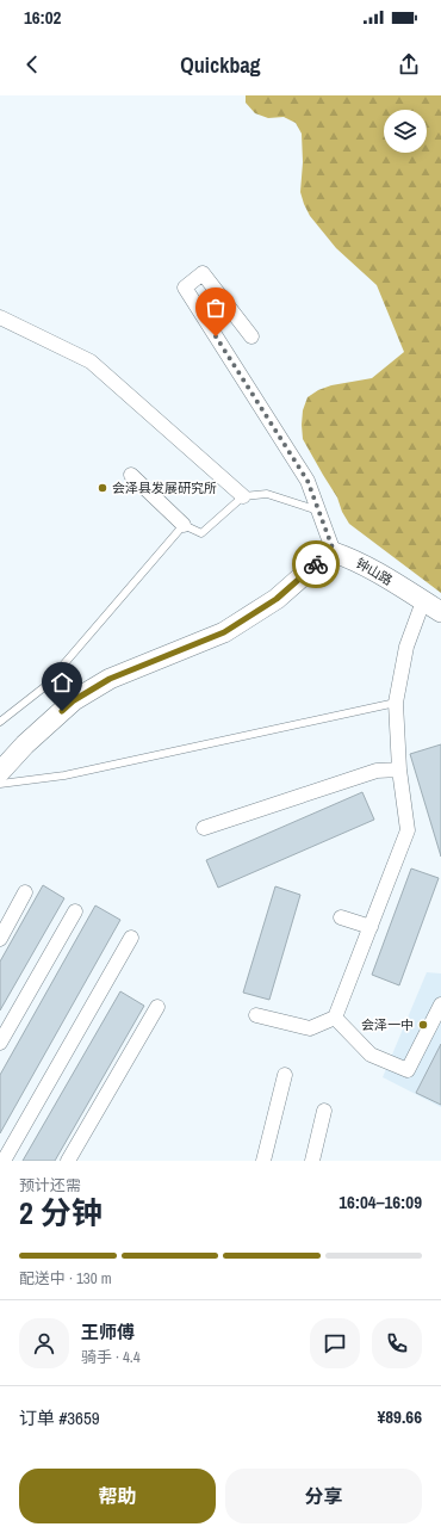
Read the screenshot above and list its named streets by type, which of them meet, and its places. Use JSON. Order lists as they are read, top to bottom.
{
  "streets": {
    "street": ["钟山路"]
  },
  "places": ["会泽县发展研究所", "会泽一中"],
  "page": {
    "status": "16:02",
    "header": "Quickbag",
    "heading": ["2 分钟", "预计还需", "16:04–16:09"],
    "panel": [
      "王师傅",
      "骑手 · 4.4",
      "订单 #3659",
      "¥89.66"
    ],
    "bar": "配送中 · 130 m",
    "buttons": ["帮助", "分享"]
  }
}
